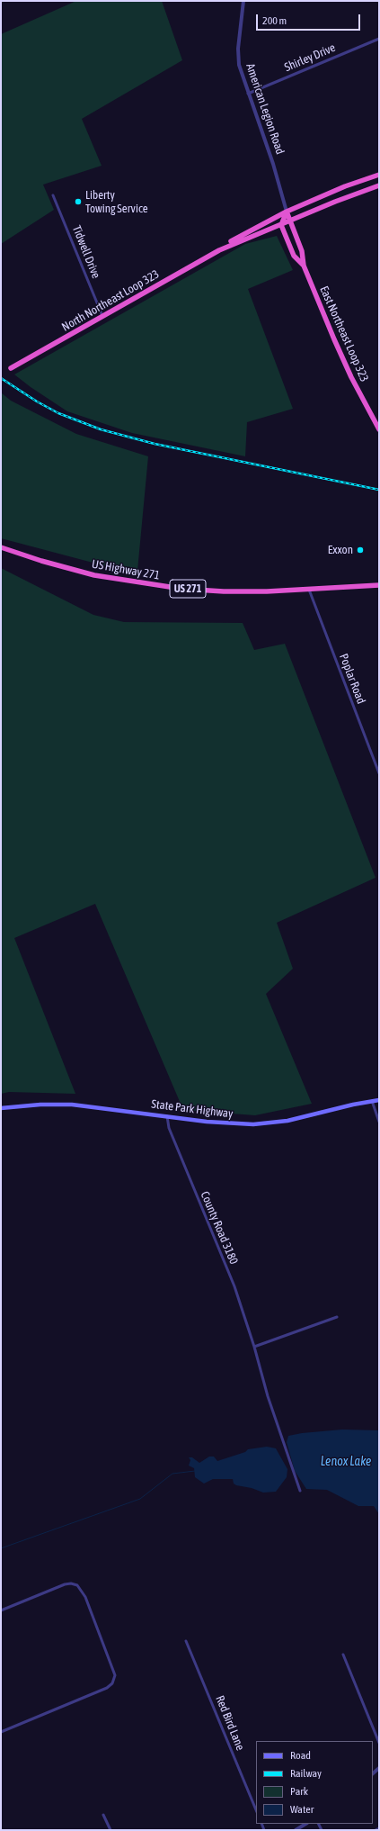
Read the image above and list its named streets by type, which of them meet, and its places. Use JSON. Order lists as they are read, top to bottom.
{
  "streets": {
    "highway": [
      "American Legion Road",
      "North Northeast Loop 323",
      "East Northeast Loop 323",
      "US Highway 271",
      "US 271"
    ],
    "main road": ["State Park Highway"],
    "street": [
      "Shirley Drive",
      "Tidwell Drive",
      "Poplar Road",
      "County Road 3180",
      "Red Bird Lane"
    ]
  },
  "crossings": [
    ["Shirley Drive", "American Legion Road"],
    ["American Legion Road", "North Northeast Loop 323"],
    ["American Legion Road", "East Northeast Loop 323"],
    ["Tidwell Drive", "North Northeast Loop 323"],
    ["North Northeast Loop 323", "East Northeast Loop 323"],
    ["US Highway 271", "Poplar Road"],
    ["State Park Highway", "County Road 3180"]
  ],
  "water": ["Lenox Lake"],
  "places": ["Liberty Towing Service", "Exxon"],
  "legend": [
    "Road",
    "Railway",
    "Park",
    "Water"
  ],
  "scale_bar": "200 m"
}
